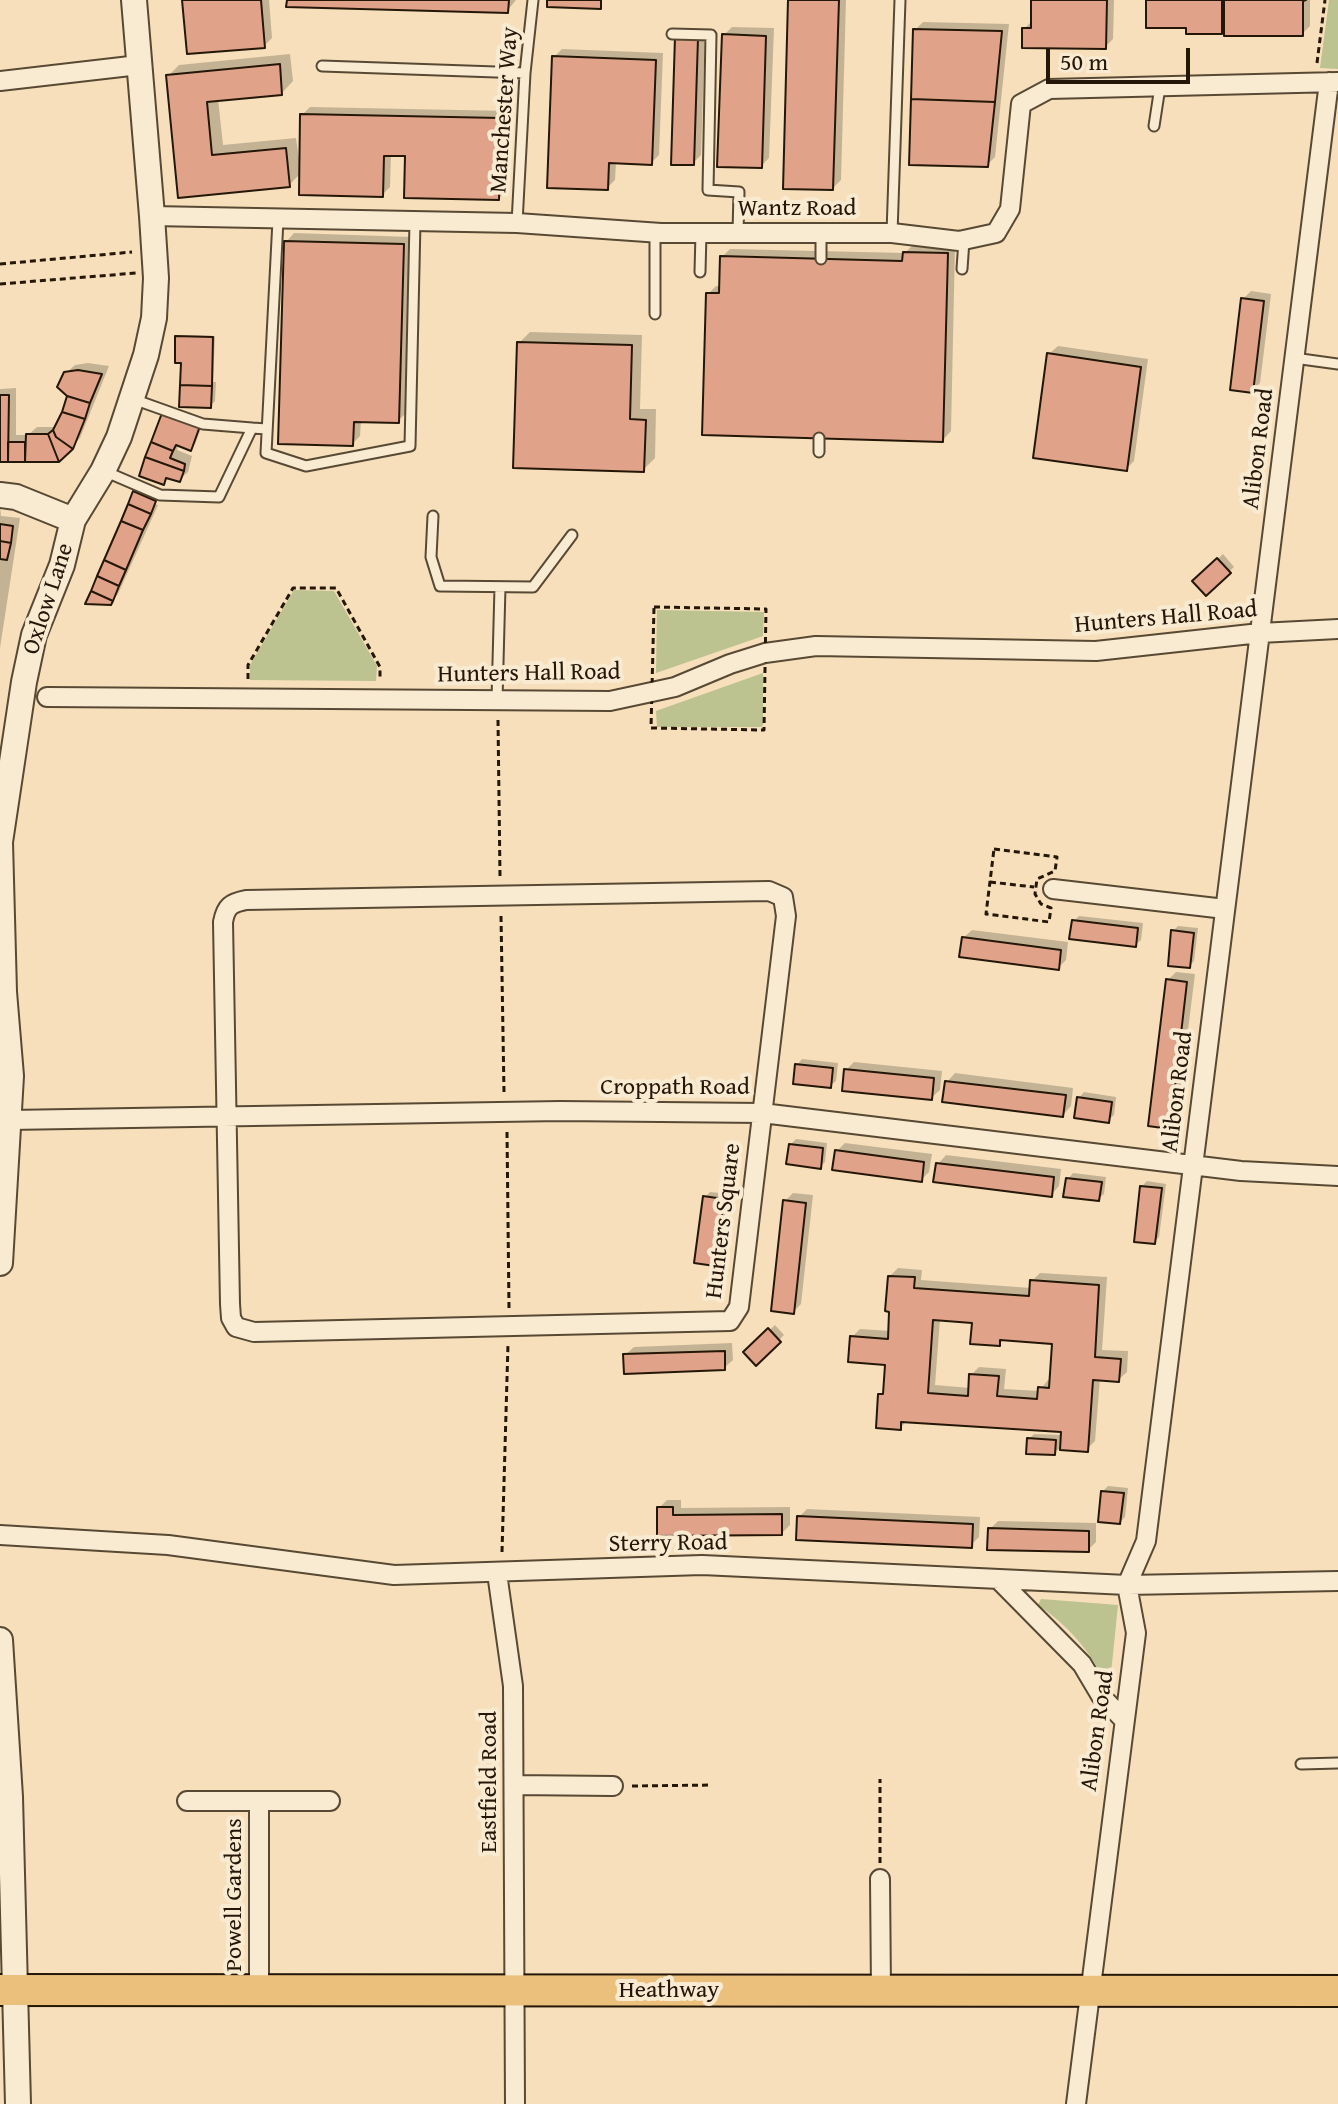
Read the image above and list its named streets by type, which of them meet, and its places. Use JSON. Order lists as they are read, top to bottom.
{
  "streets": {
    "main road": ["Heathway"],
    "street": [
      "Wantz Road",
      "Alibon Road",
      "Oxlow Lane",
      "Hunters Hall Road",
      "Croppath Road",
      "Hunters Square",
      "Sterry Road",
      "Eastfield Road",
      "Powell Gardens"
    ],
    "lane": ["Manchester Way"]
  },
  "crossings": [
    ["Manchester Way", "Wantz Road"],
    ["Wantz Road", "Alibon Road"],
    ["Wantz Road", "Oxlow Lane"],
    ["Alibon Road", "Hunters Hall Road"],
    ["Alibon Road", "Croppath Road"],
    ["Alibon Road", "Sterry Road"],
    ["Alibon Road", "Heathway"],
    ["Oxlow Lane", "Croppath Road"],
    ["Croppath Road", "Hunters Square"],
    ["Sterry Road", "Eastfield Road"],
    ["Eastfield Road", "Heathway"],
    ["Powell Gardens", "Heathway"]
  ],
  "scale_bar": "50 m"
}
